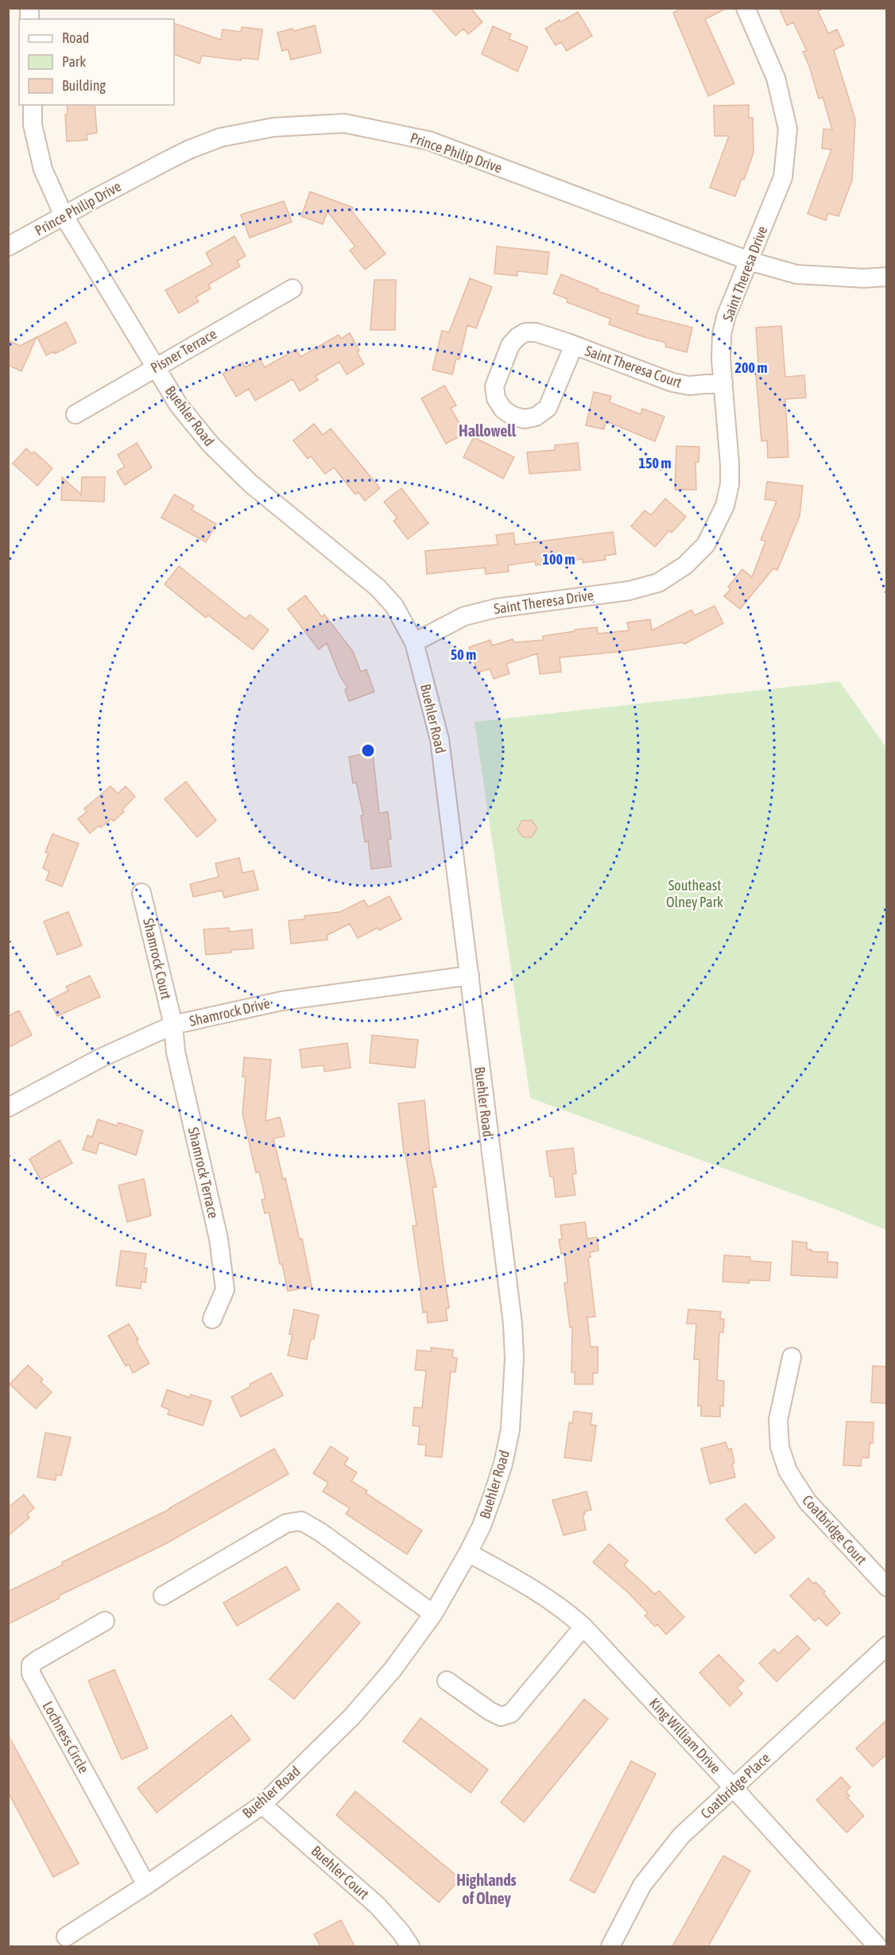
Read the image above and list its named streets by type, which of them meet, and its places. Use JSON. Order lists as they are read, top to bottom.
{
  "streets": {
    "street": [
      "Prince Philip Drive",
      "Saint Theresa Drive",
      "Pisner Terrace",
      "Saint Theresa Court",
      "Buehler Road",
      "Shamrock Court",
      "Shamrock Drive",
      "Shamrock Terrace",
      "Coatbridge Court",
      "King William Drive",
      "Lochness Circle",
      "Coatbridge Place",
      "Buehler Court"
    ]
  },
  "crossings": [
    ["Prince Philip Drive", "Saint Theresa Drive"],
    ["Prince Philip Drive", "Buehler Road"],
    ["Saint Theresa Drive", "Saint Theresa Court"],
    ["Saint Theresa Drive", "Buehler Road"],
    ["Pisner Terrace", "Buehler Road"],
    ["Buehler Road", "Shamrock Drive"],
    ["Buehler Road", "King William Drive"],
    ["Buehler Road", "Lochness Circle"],
    ["Buehler Road", "Buehler Court"],
    ["Shamrock Court", "Shamrock Drive"],
    ["Shamrock Court", "Shamrock Terrace"],
    ["Shamrock Drive", "Shamrock Terrace"],
    ["King William Drive", "Coatbridge Place"]
  ],
  "districts": ["Hallowell", "Highlands of Olney"],
  "parks": ["Southeast Olney Park"],
  "legend": ["Road", "Park", "Building"],
  "rings": [
    "200 m",
    "150 m",
    "100 m",
    "50 m"
  ]
}
